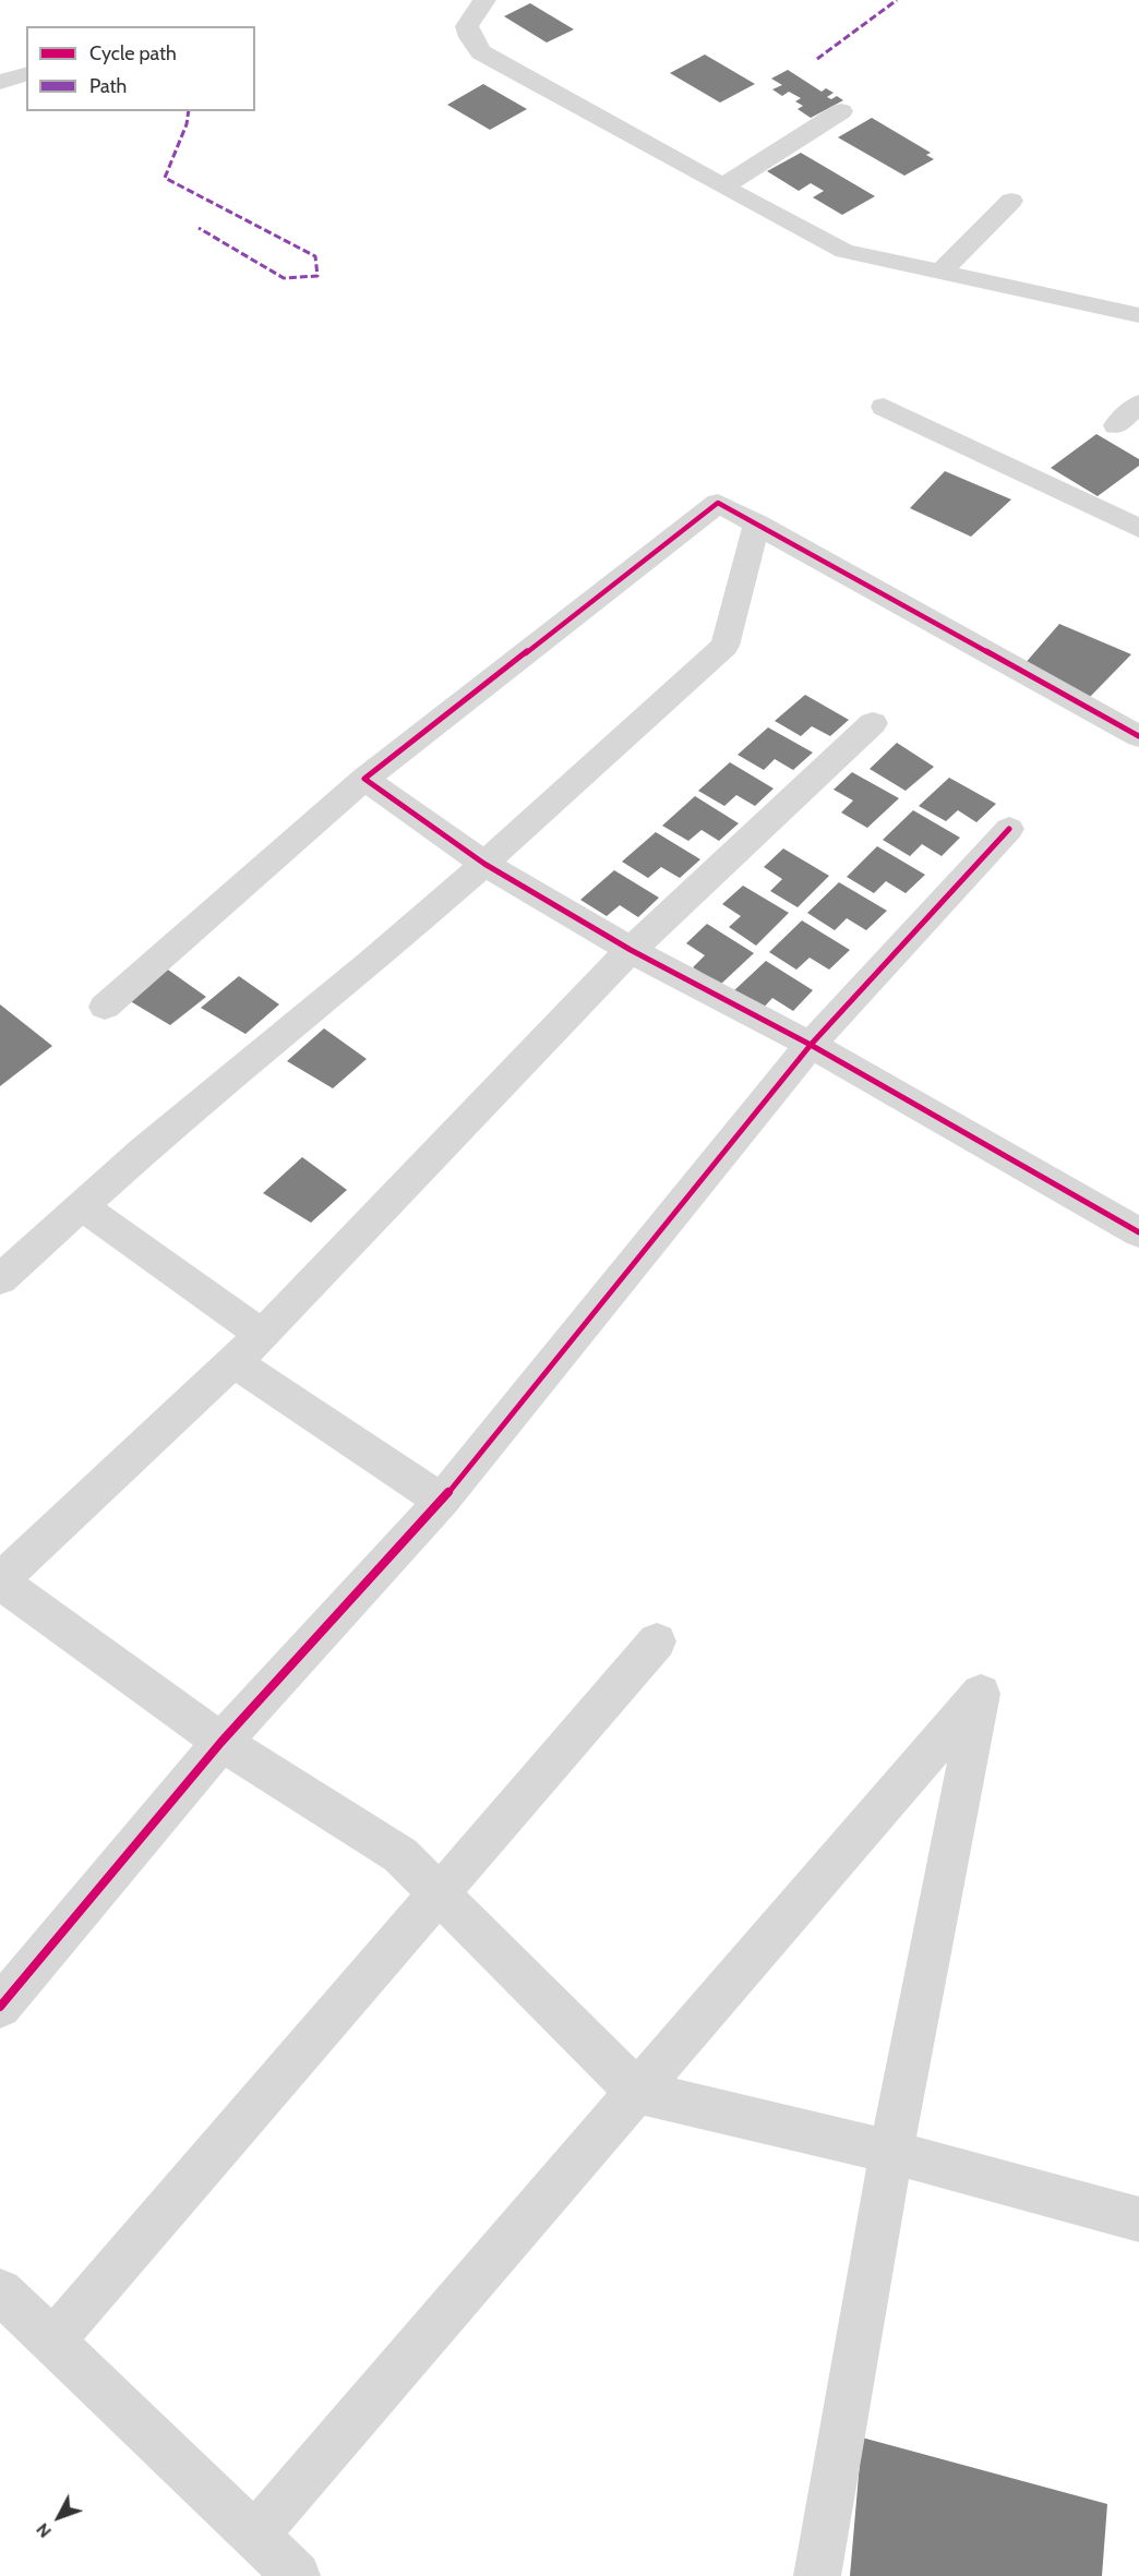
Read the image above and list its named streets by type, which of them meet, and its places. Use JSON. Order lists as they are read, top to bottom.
{
  "legend": ["Cycle path", "Path"],
  "north": "bottom left"
}
